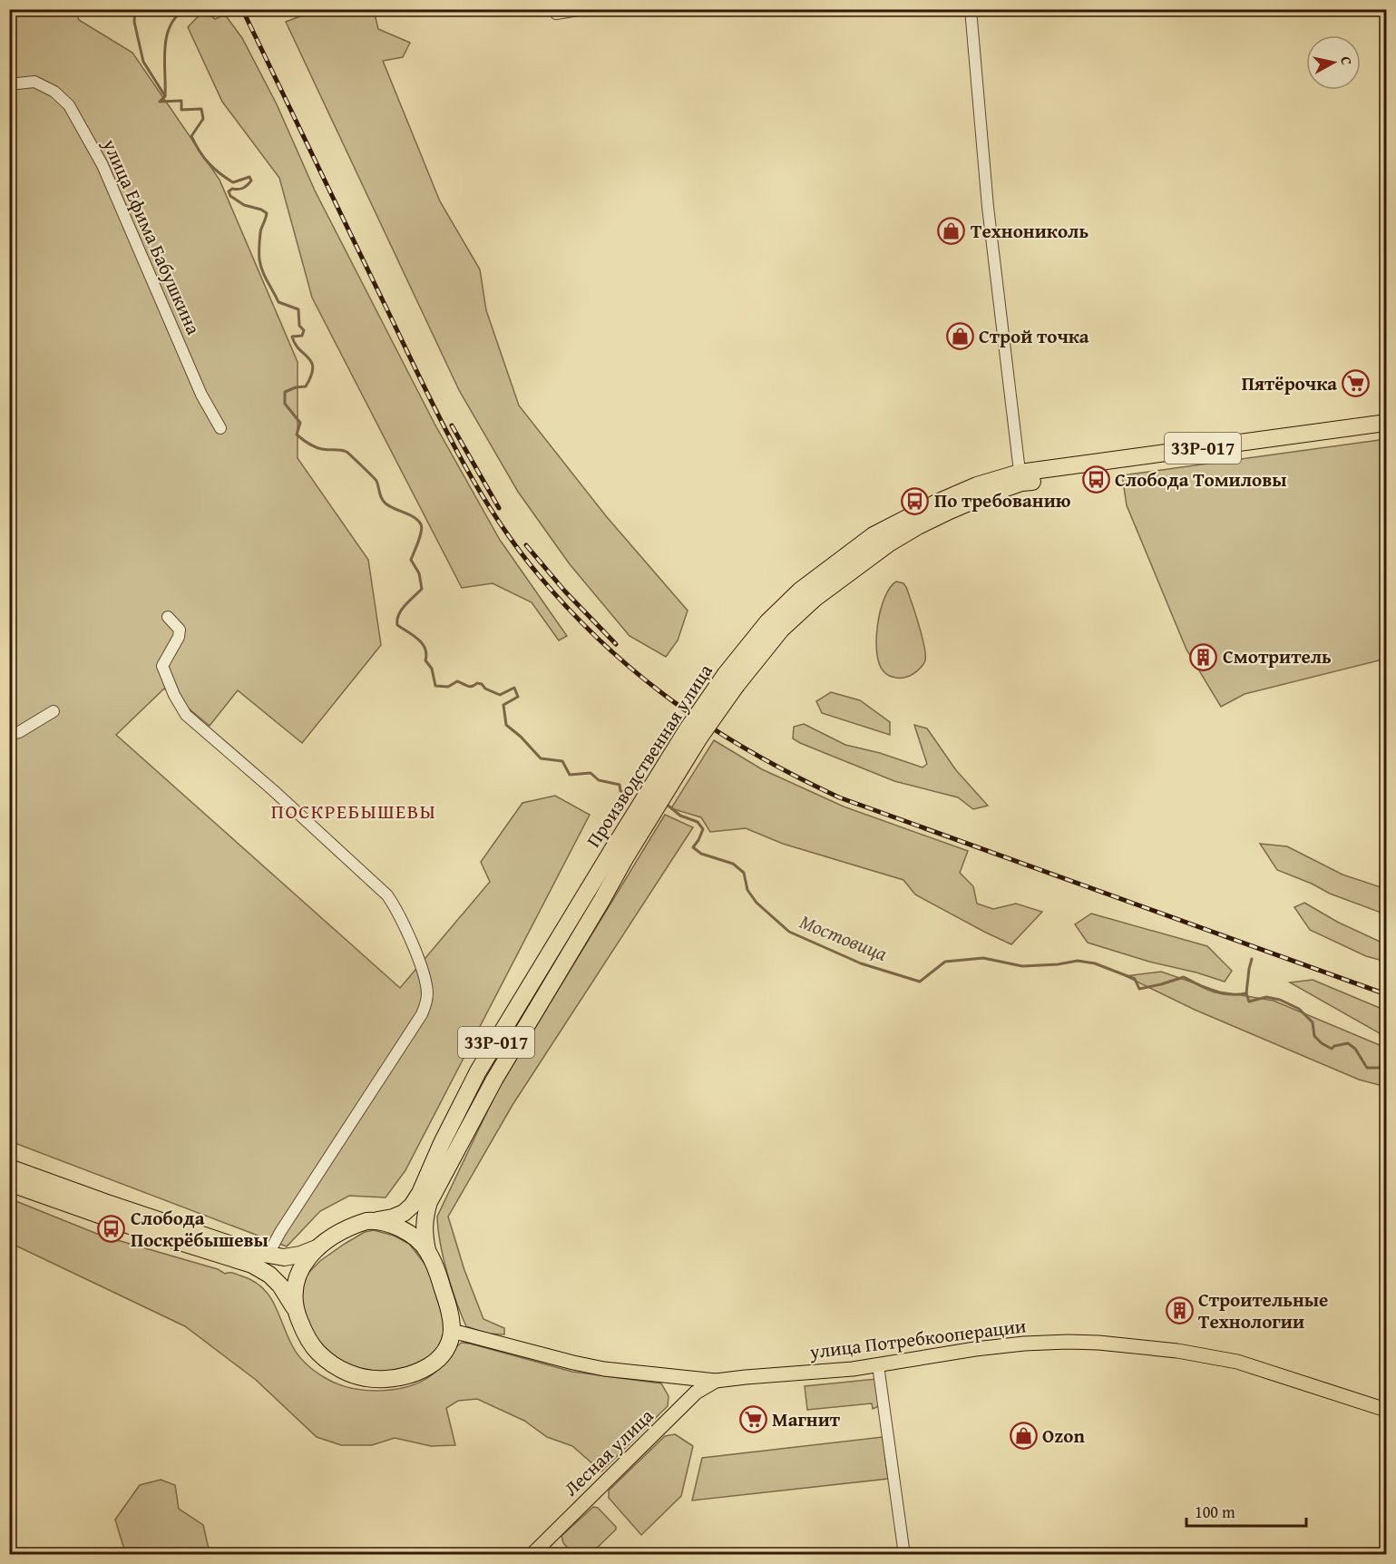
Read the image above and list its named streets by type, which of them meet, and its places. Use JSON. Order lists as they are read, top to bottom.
{
  "streets": {
    "highway": ["33Р-017", "Производственная улица"],
    "main road": ["улица Потребкооперации", "Лесная улица"],
    "street": ["улица Ефима Бабушкина"]
  },
  "crossings": [
    ["33Р-017", "Производственная улица"],
    ["33Р-017", "улица Потребкооперации"],
    ["Производственная улица", "улица Потребкооперации"],
    ["улица Потребкооперации", "Лесная улица"]
  ],
  "districts": ["ПОСКРЕБЫШЕВЫ"],
  "water": ["Мостовица"],
  "places": {
    "shop": ["Технониколь", "Строй точка", "Ozon"],
    "supermarket": ["Пятёрочка", "Магнит"],
    "bus stop": ["Слобода Томиловы", "По требованию", "Слобода Поскрёбышевы"],
    "building": ["Смотритель", "Строительные Технологии"]
  },
  "scale_bar": "100 m",
  "north": "right"
}
